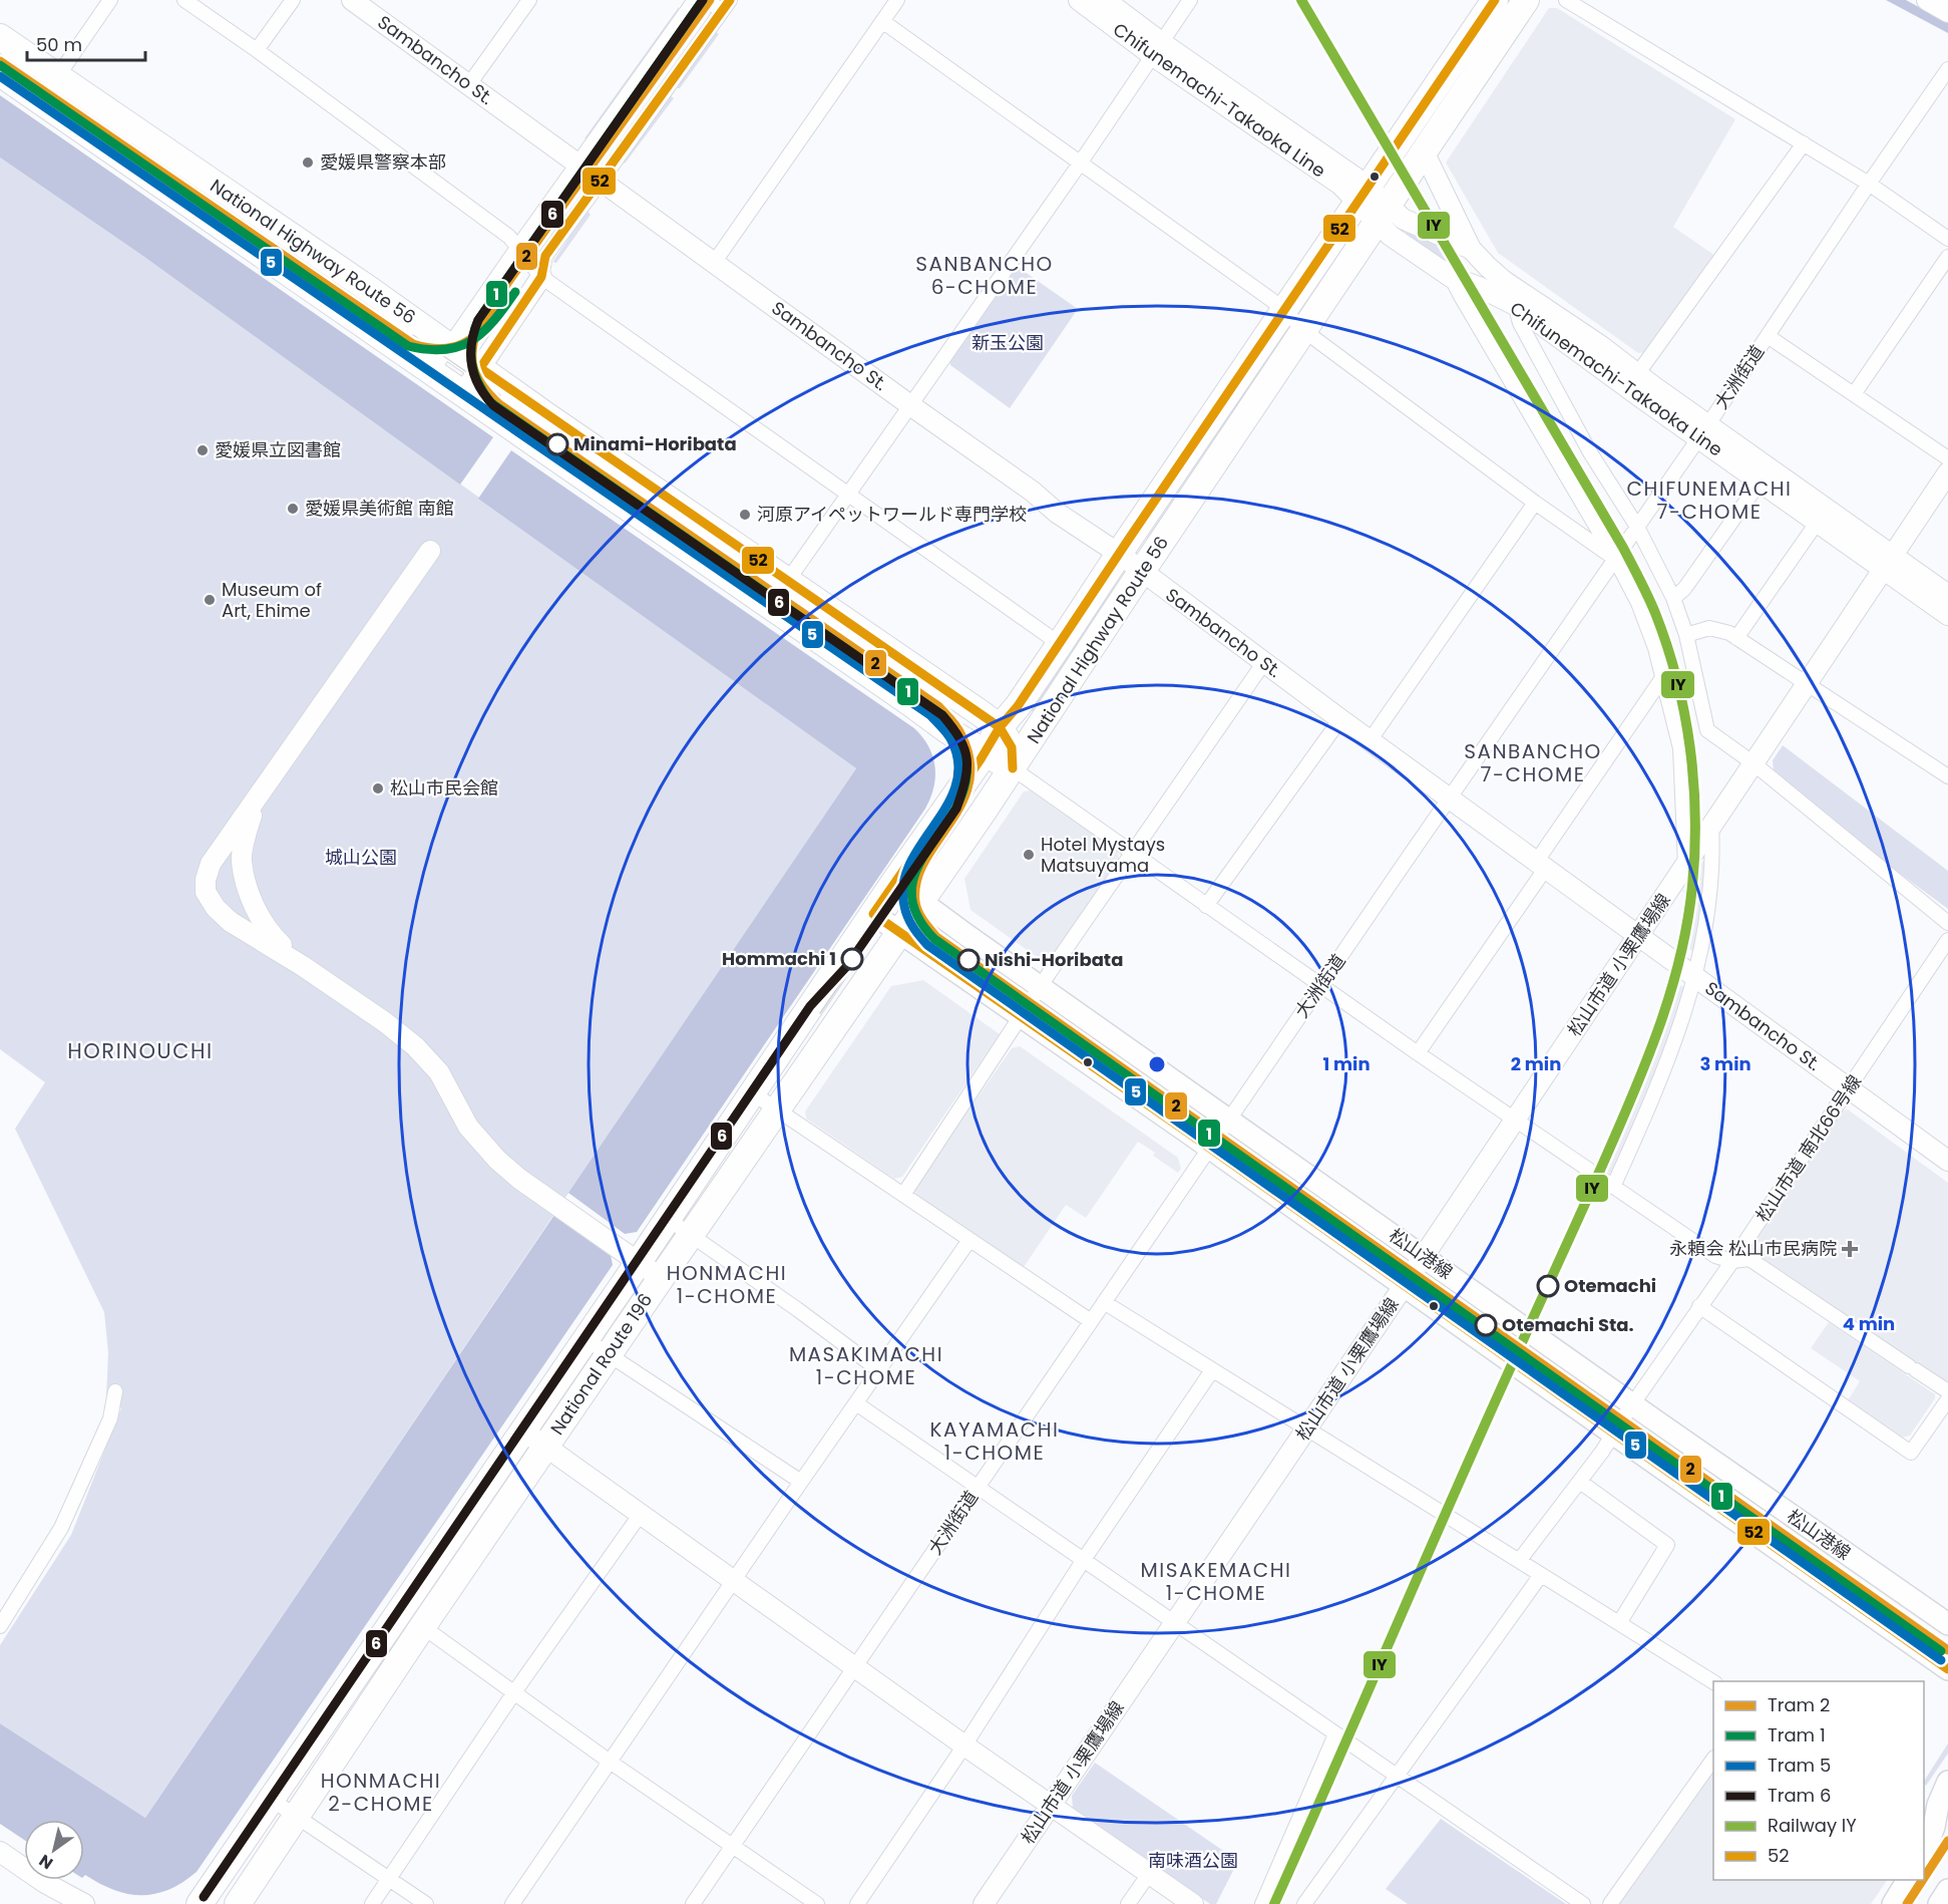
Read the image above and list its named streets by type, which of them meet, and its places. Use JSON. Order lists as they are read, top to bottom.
{
  "streets": {
    "highway": ["National Highway Route 56", "National Route 196"],
    "main road": ["松山港線"],
    "street": [
      "Sambancho St.",
      "Chifunemachi-Takaoka Line",
      "大洲街道",
      "松山市道 小栗鷹場線",
      "松山市道 南北66号線"
    ]
  },
  "crossings": [
    ["Sambancho St.", "National Highway Route 56"],
    ["Sambancho St.", "大洲街道"],
    ["Sambancho St.", "松山市道 小栗鷹場線"],
    ["Sambancho St.", "松山市道 南北66号線"],
    ["Chifunemachi-Takaoka Line", "National Highway Route 56"],
    ["Chifunemachi-Takaoka Line", "大洲街道"],
    ["Chifunemachi-Takaoka Line", "松山市道 小栗鷹場線"],
    ["National Highway Route 56", "National Route 196"],
    ["大洲街道", "松山港線"],
    ["松山市道 小栗鷹場線", "松山港線"],
    ["松山市道 南北66号線", "松山港線"],
    ["松山港線", "National Route 196"]
  ],
  "districts": [
    "SANBANCHO 6-CHOME",
    "CHIFUNEMACHI 7-CHOME",
    "SANBANCHO 7-CHOME",
    "HORINOUCHI",
    "HONMACHI 1-CHOME",
    "MASAKIMACHI 1-CHOME",
    "KAYAMACHI 1-CHOME",
    "MISAKEMACHI 1-CHOME",
    "HONMACHI 2-CHOME"
  ],
  "parks": ["新玉公園", "城山公園", "南味酒公園"],
  "places": {
    "other": [
      "愛媛県警察本部",
      "Minami-Horibata",
      "愛媛県立図書館",
      "愛媛県美術館 南館",
      "河原アイペットワールド専門学校",
      "Museum of Art, Ehime",
      "松山市民会館",
      "Hotel Mystays Matsuyama",
      "Hommachi 1",
      "Nishi-Horibata",
      "Otemachi",
      "Otemachi Sta."
    ],
    "health": ["永頼会 松山市民病院"]
  },
  "lines": [
    "tram line 2",
    "tram line 1",
    "tram line 6",
    "rail line IY",
    "transit line 52",
    "tram line 5"
  ],
  "legend": [
    "Tram 2",
    "Tram 1",
    "Tram 5",
    "Tram 6",
    "Railway IY",
    "52"
  ],
  "scale_bar": "50 m",
  "north": "bottom left",
  "rings": [
    "1 min",
    "2 min",
    "3 min",
    "4 min"
  ]
}
